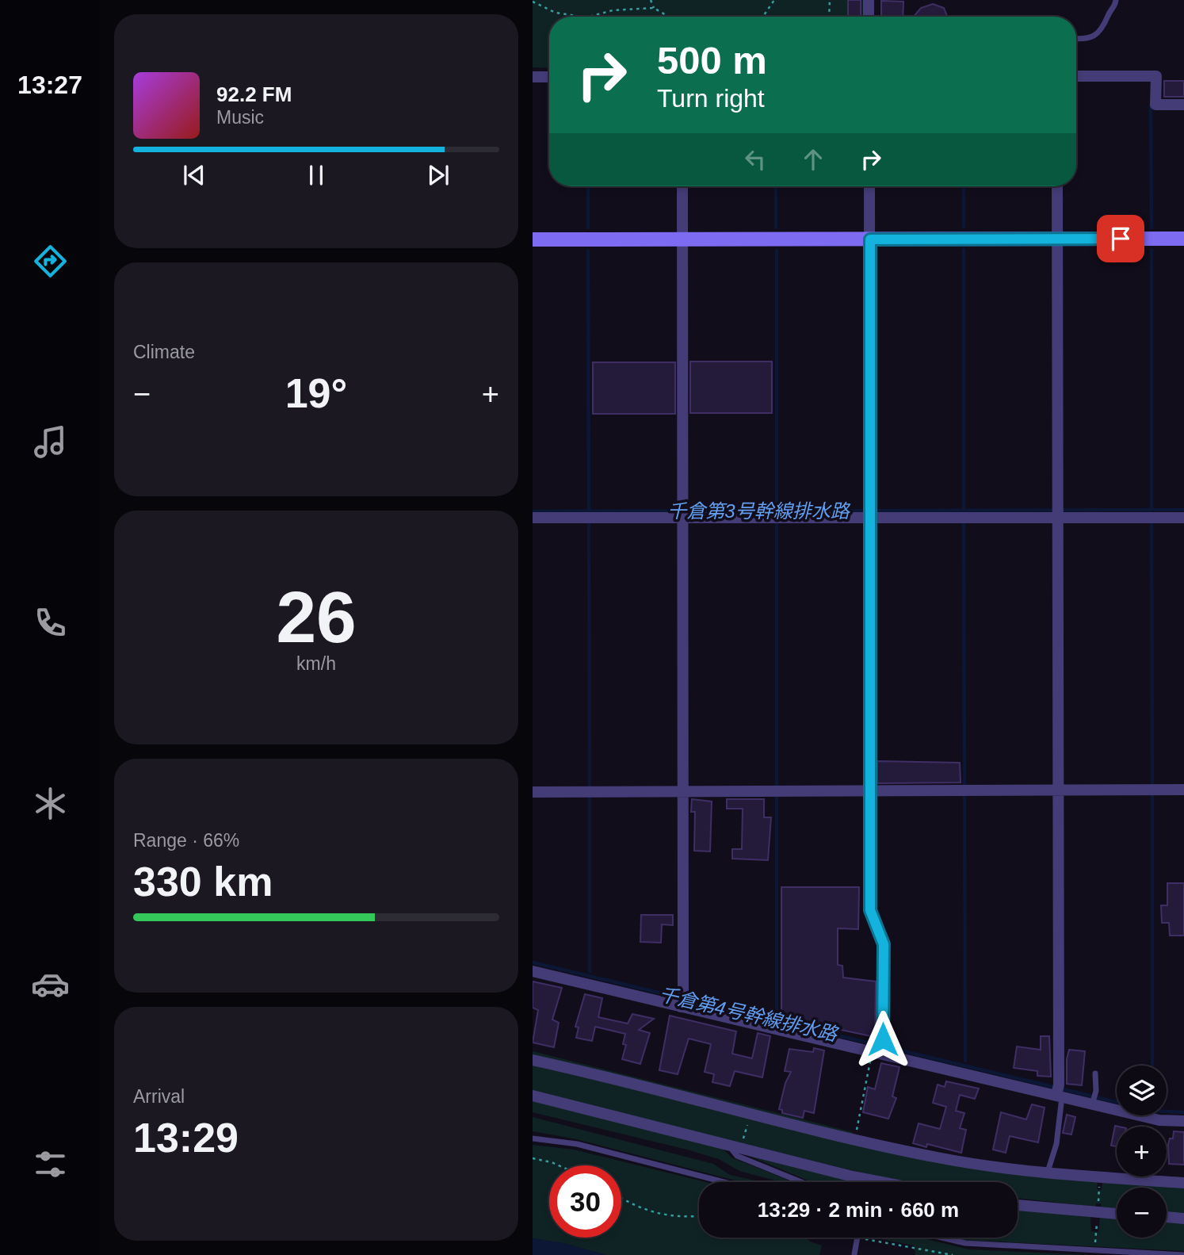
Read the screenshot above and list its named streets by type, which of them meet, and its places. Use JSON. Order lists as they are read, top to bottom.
{
  "water": ["千倉第3号幹線排水路", "千倉第4号幹線排水路"],
  "page": {
    "tabs": "13:27",
    "turn": ["500 m", "Turn right"],
    "song": ["92.2 FM", "Music"],
    "tile": [
      "Climate",
      ["26", "km/h"],
      ["Range · 66%", "330 km"],
      ["Arrival", "13:29"]
    ],
    "heat": ["−", "19°", "+"],
    "map_buttons": ["+", "−"],
    "limit": "30",
    "trip": "13:29 · 2 min · 660 m"
  }
}
